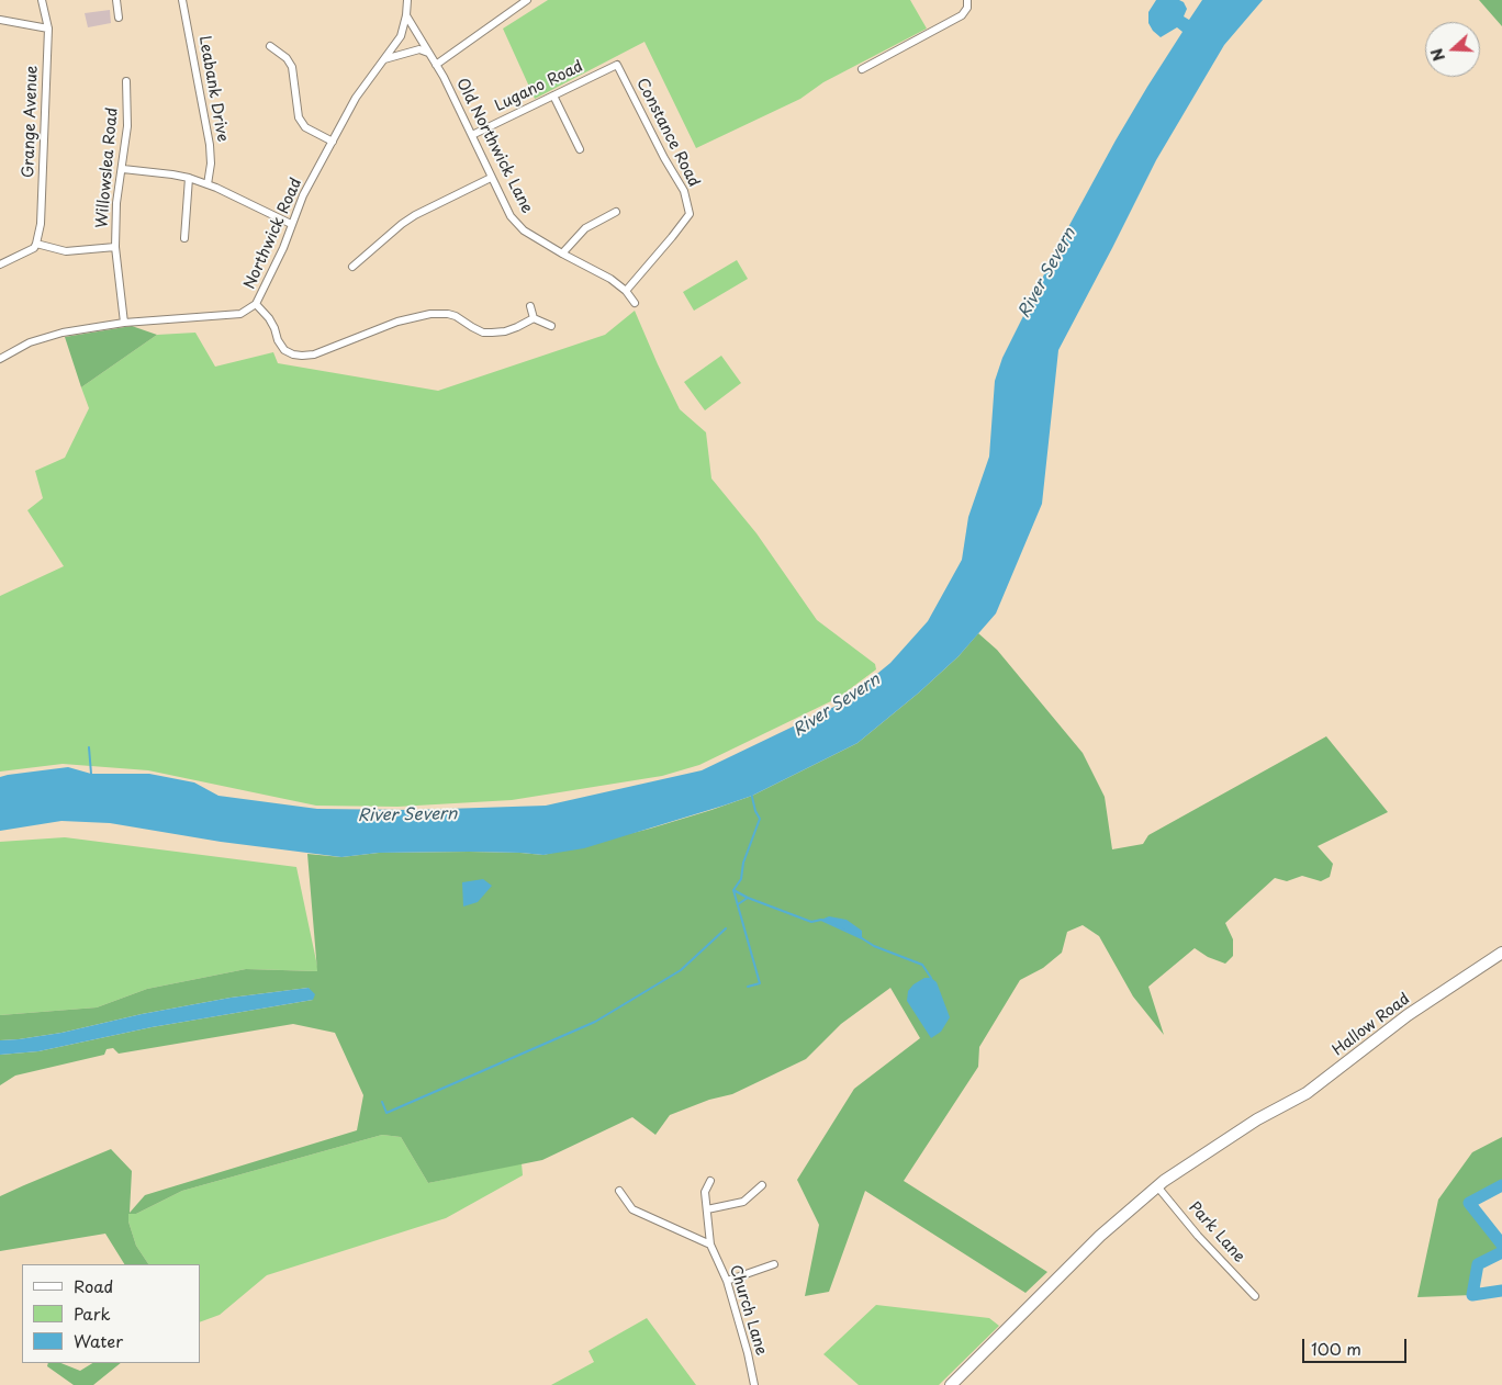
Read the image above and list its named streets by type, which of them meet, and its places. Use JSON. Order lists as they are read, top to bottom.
{
  "streets": {
    "main road": ["Hallow Road"],
    "street": [
      "Lugano Road",
      "Leabank Drive",
      "Grange Avenue",
      "Constance Road",
      "Old Northwick Lane",
      "Willowslea Road",
      "Northwick Road",
      "Park Lane",
      "Church Lane"
    ]
  },
  "crossings": [
    ["Lugano Road", "Constance Road"],
    ["Lugano Road", "Old Northwick Lane"],
    ["Constance Road", "Old Northwick Lane"],
    ["Old Northwick Lane", "Northwick Road"],
    ["Willowslea Road", "Northwick Road"],
    ["Hallow Road", "Park Lane"]
  ],
  "water": ["River Severn"],
  "legend": ["Road", "Park", "Water"],
  "scale_bar": "100 m",
  "north": "left"
}
